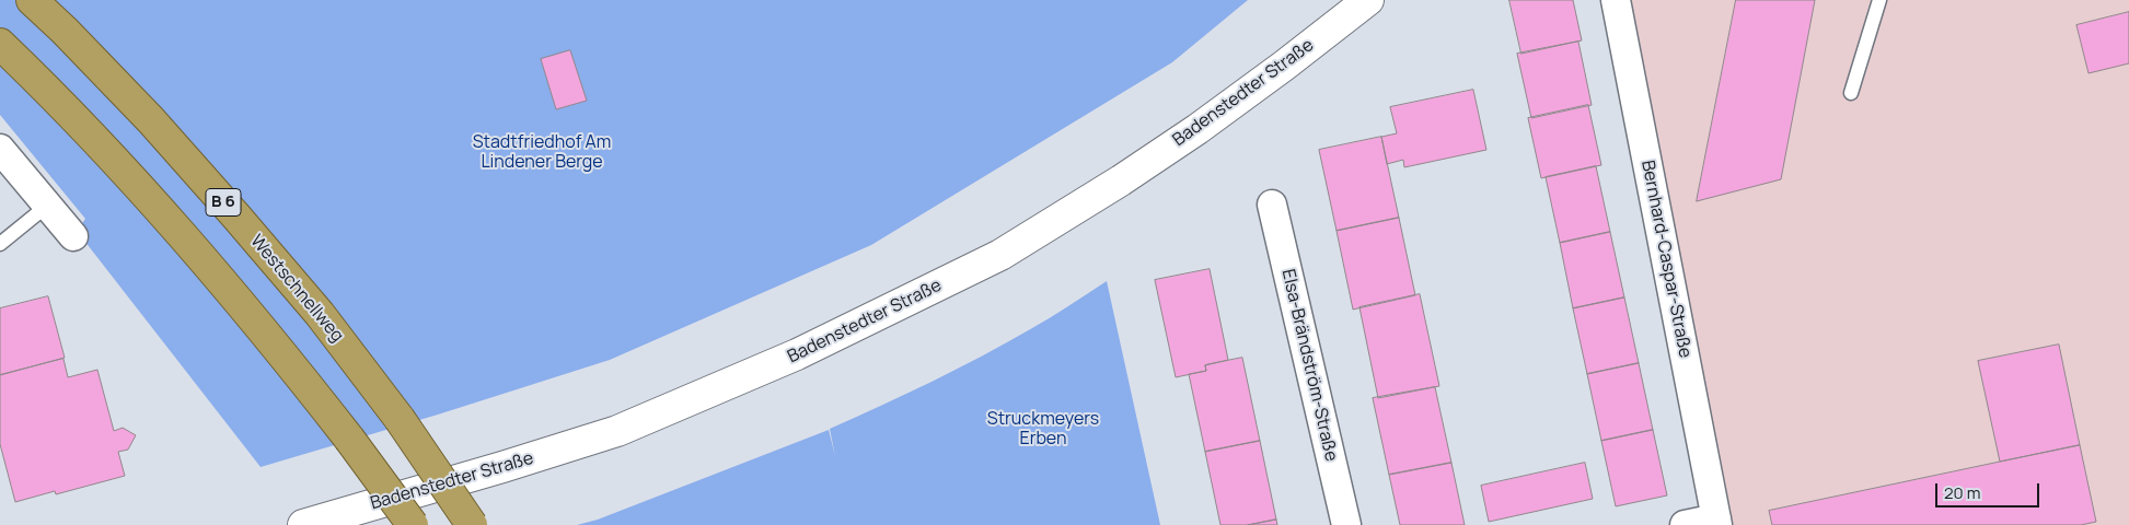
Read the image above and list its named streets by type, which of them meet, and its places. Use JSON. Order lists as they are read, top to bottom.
{
  "streets": {
    "highway": ["B 6", "Westschnellweg"],
    "street": ["Badenstedter Straße", "Bernhard-Caspar-Straße", "Elsa-Brändström-Straße"]
  },
  "parks": ["Stadtfriedhof Am Lindener Berge", "Struckmeyers Erben"],
  "scale_bar": "20 m"
}
